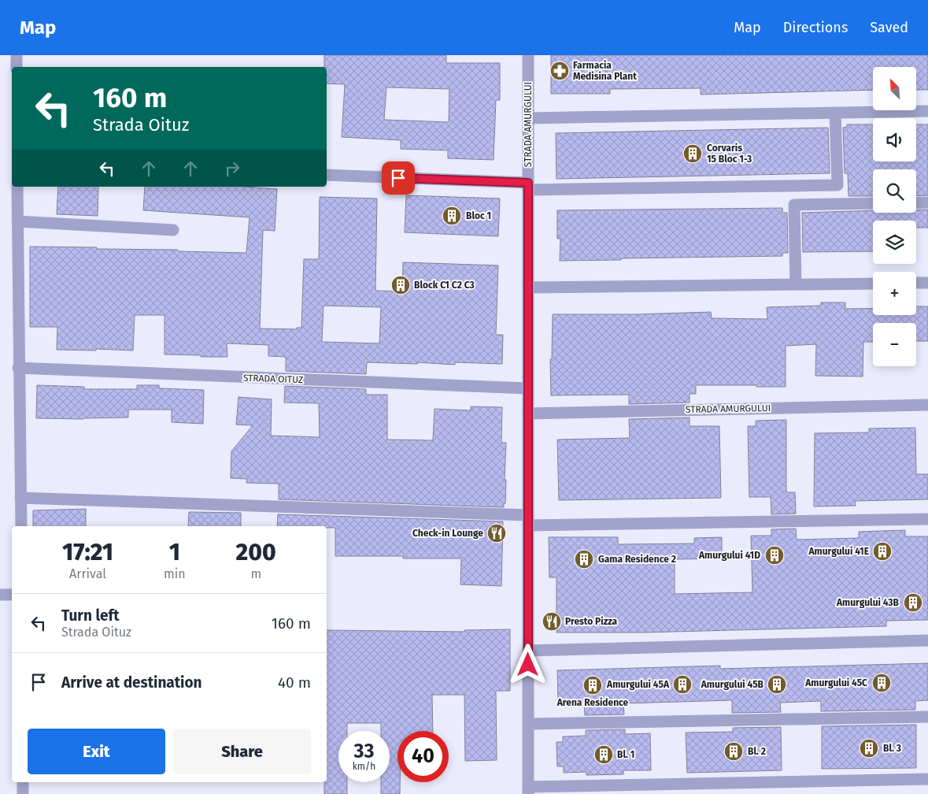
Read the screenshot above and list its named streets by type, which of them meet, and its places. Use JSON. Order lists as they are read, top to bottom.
{
  "streets": {
    "street": ["STRADA AMURGULUI", "STRADA OITUZ"]
  },
  "crossings": [
    ["STRADA AMURGULUI", "STRADA OITUZ"]
  ],
  "places": {
    "pharmacy": ["Farmacia Medisina Plant"],
    "building": [
      "Corvaris 15 Bloc 1-3",
      "Bloc 1",
      "Block C1 C2 C3",
      "Amurgului 41E",
      "Amurgului 41D",
      "Gama Residence 2",
      "Amurgului 43B",
      "Amurgului 45C",
      "Amurgului 45A",
      "Amurgului 45B",
      "Arena Residence",
      "Bl. 3",
      "Bl. 2",
      "Bl. 1"
    ],
    "restaurant": ["Check-in Lounge", "Presto Pizza"]
  },
  "north": "top left",
  "page": {
    "header": "Map",
    "nav": ["Map", "Directions", "Saved"],
    "map_buttons": ["+", "−"],
    "turn": ["160 m", "Strada Oituz"],
    "eta": [
      "17:21",
      "Arrival",
      "1",
      "min",
      "200",
      "m"
    ],
    "list": [
      {
        "name": "Turn left",
        "note": "Strada Oituz",
        "value": "160 m"
      },
      {
        "name": "Arrive at destination",
        "value": "40 m"
      }
    ],
    "buttons": ["Exit", "Share"],
    "speed": "33 km/h",
    "limit": "40"
  }
}
